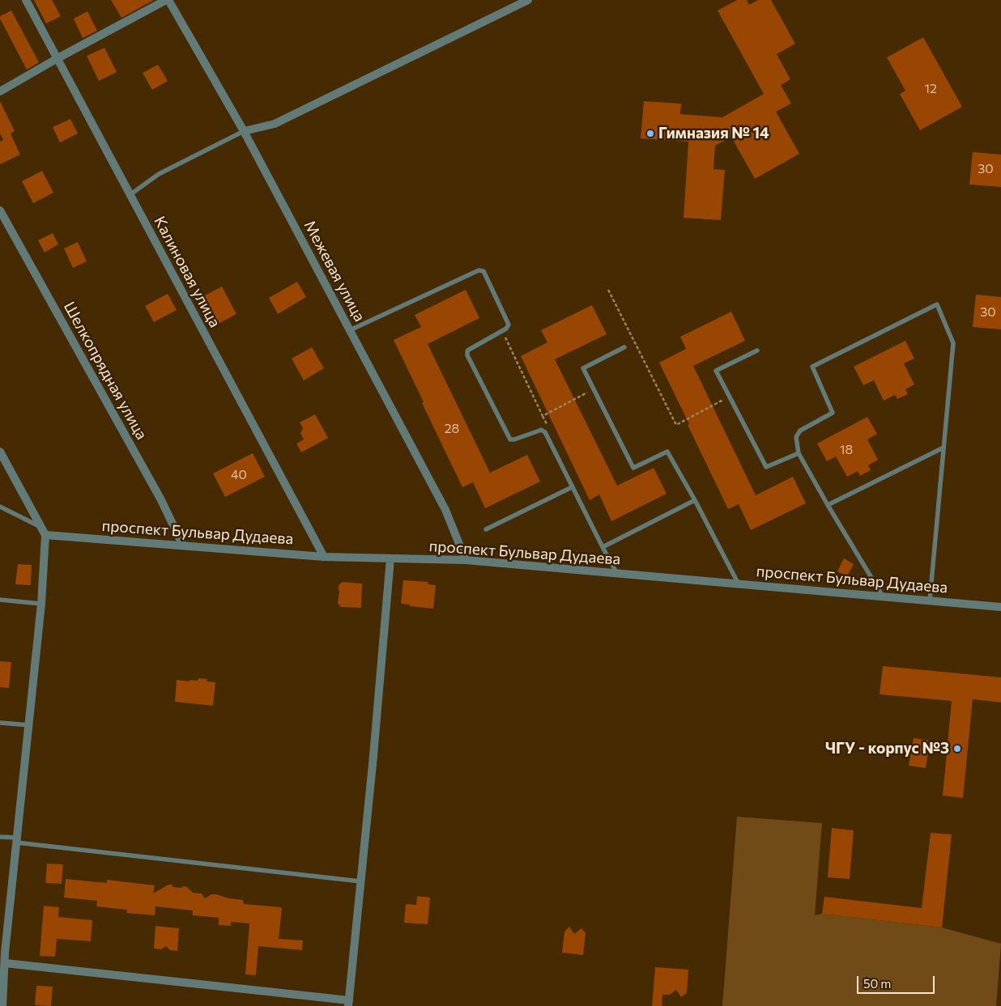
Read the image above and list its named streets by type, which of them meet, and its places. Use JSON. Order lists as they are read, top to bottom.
{
  "streets": {
    "street": [
      "Межевая улица",
      "Калиновая улица",
      "Шелкопрядная улица",
      "проспект Бульвар Дудаева"
    ]
  },
  "crossings": [
    ["Межевая улица", "проспект Бульвар Дудаева"],
    ["Калиновая улица", "проспект Бульвар Дудаева"],
    ["Шелкопрядная улица", "проспект Бульвар Дудаева"]
  ],
  "places": ["Гимназия № 14", "ЧГУ - корпус №3"],
  "house_numbers": [
    "12",
    "30",
    "30",
    "28",
    "18",
    "40"
  ],
  "scale_bar": "50 m"
}
